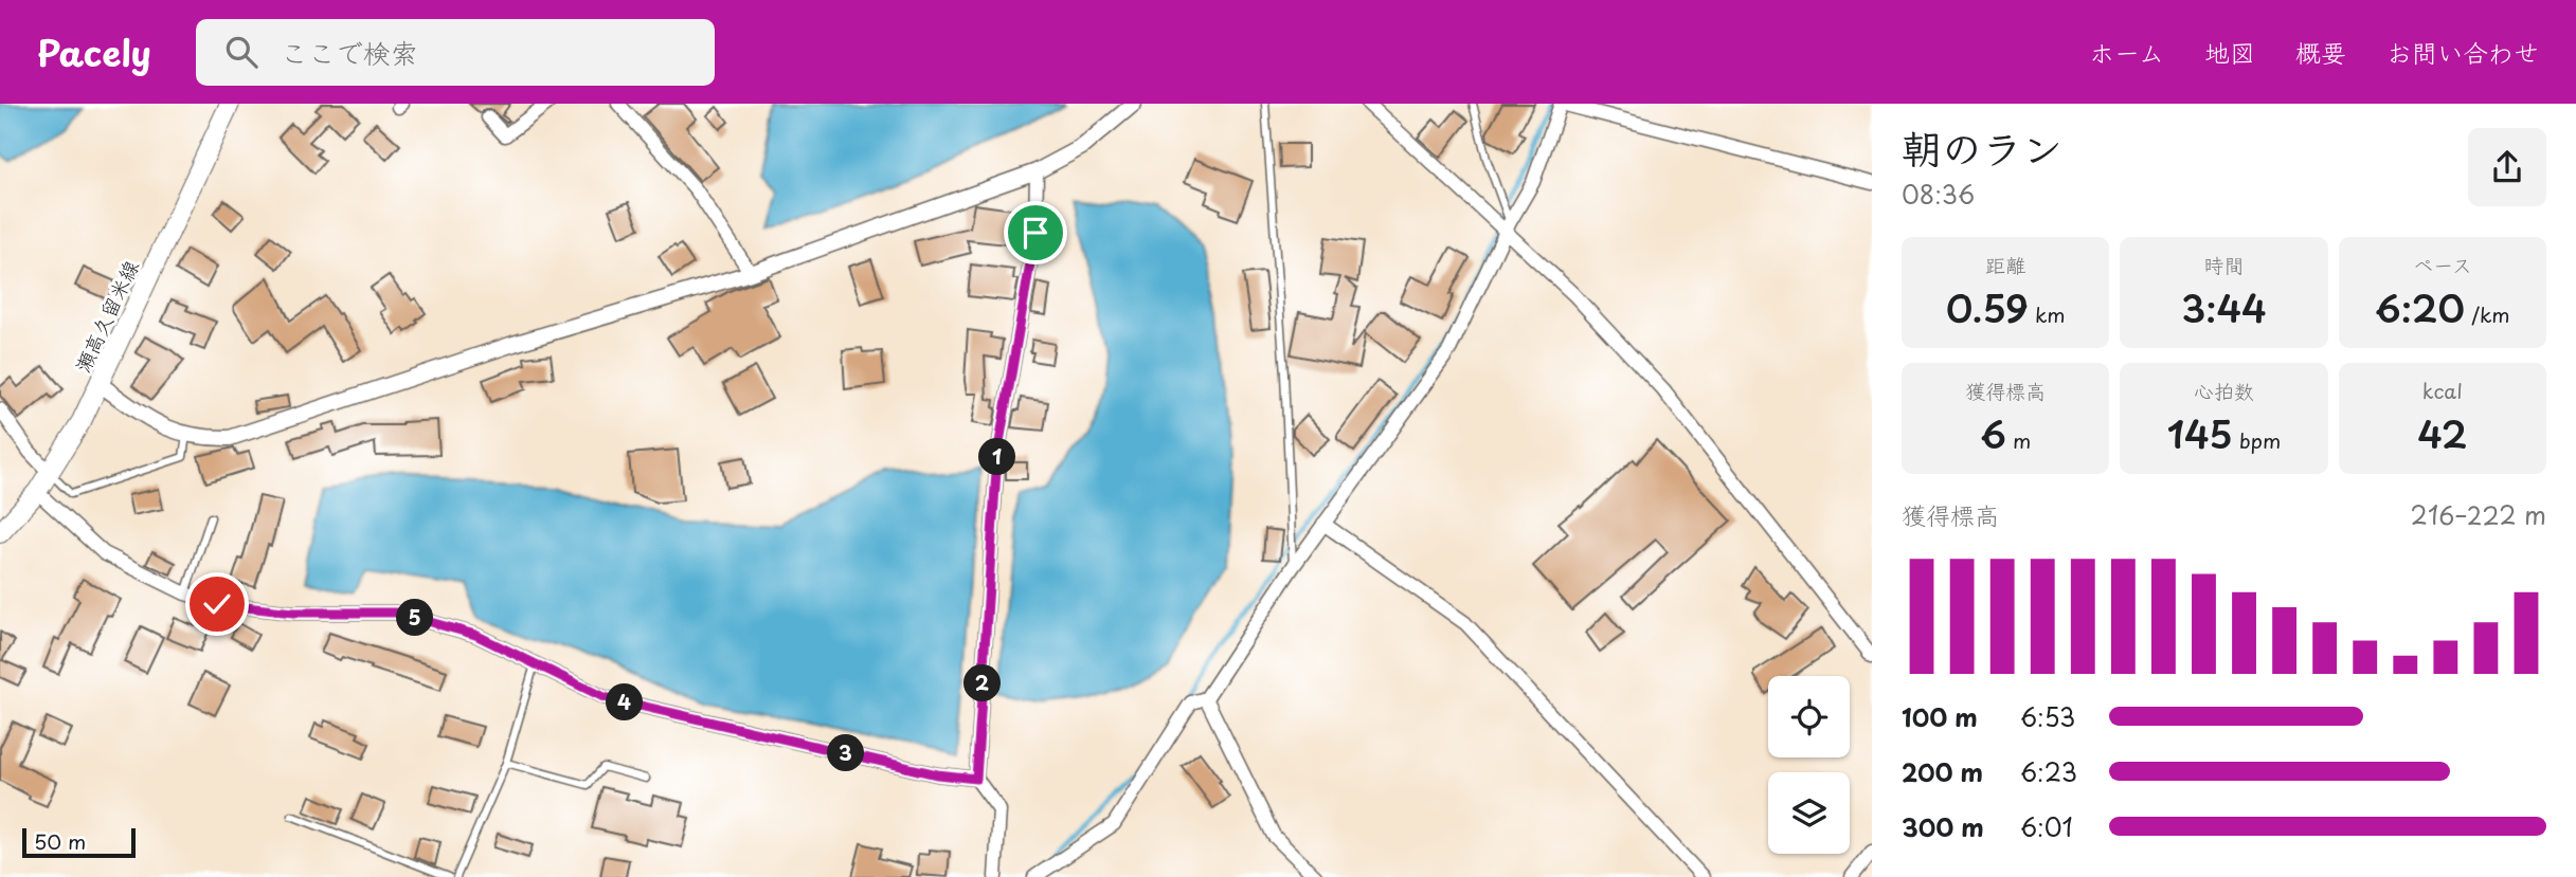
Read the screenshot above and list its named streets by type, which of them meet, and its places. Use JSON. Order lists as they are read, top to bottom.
{
  "streets": {
    "main road": ["瀬高久留米線"]
  },
  "scale_bar": "50 m",
  "page": {
    "header": "Pacely",
    "search": "ここで検索",
    "nav": [
      "ホーム",
      "地図",
      "概要",
      "お問い合わせ"
    ],
    "heading": ["朝のラン", "08:36"],
    "stats": [
      ["距離", "0.59 km"],
      ["時間", "3:44"],
      ["ペース", "6:20 /km"],
      ["獲得標高", "6 m"],
      ["心拍数", "145 bpm"],
      ["kcal", "42"]
    ],
    "pins": [
      "1",
      "5",
      "2",
      "4",
      "3"
    ],
    "chart": ["獲得標高", "216–222 m"],
    "list": [
      {
        "name": "100 m",
        "note": "6:53"
      },
      {
        "name": "200 m",
        "note": "6:23"
      },
      {
        "name": "300 m",
        "note": "6:01"
      }
    ],
    "scale": "50 m"
  }
}
